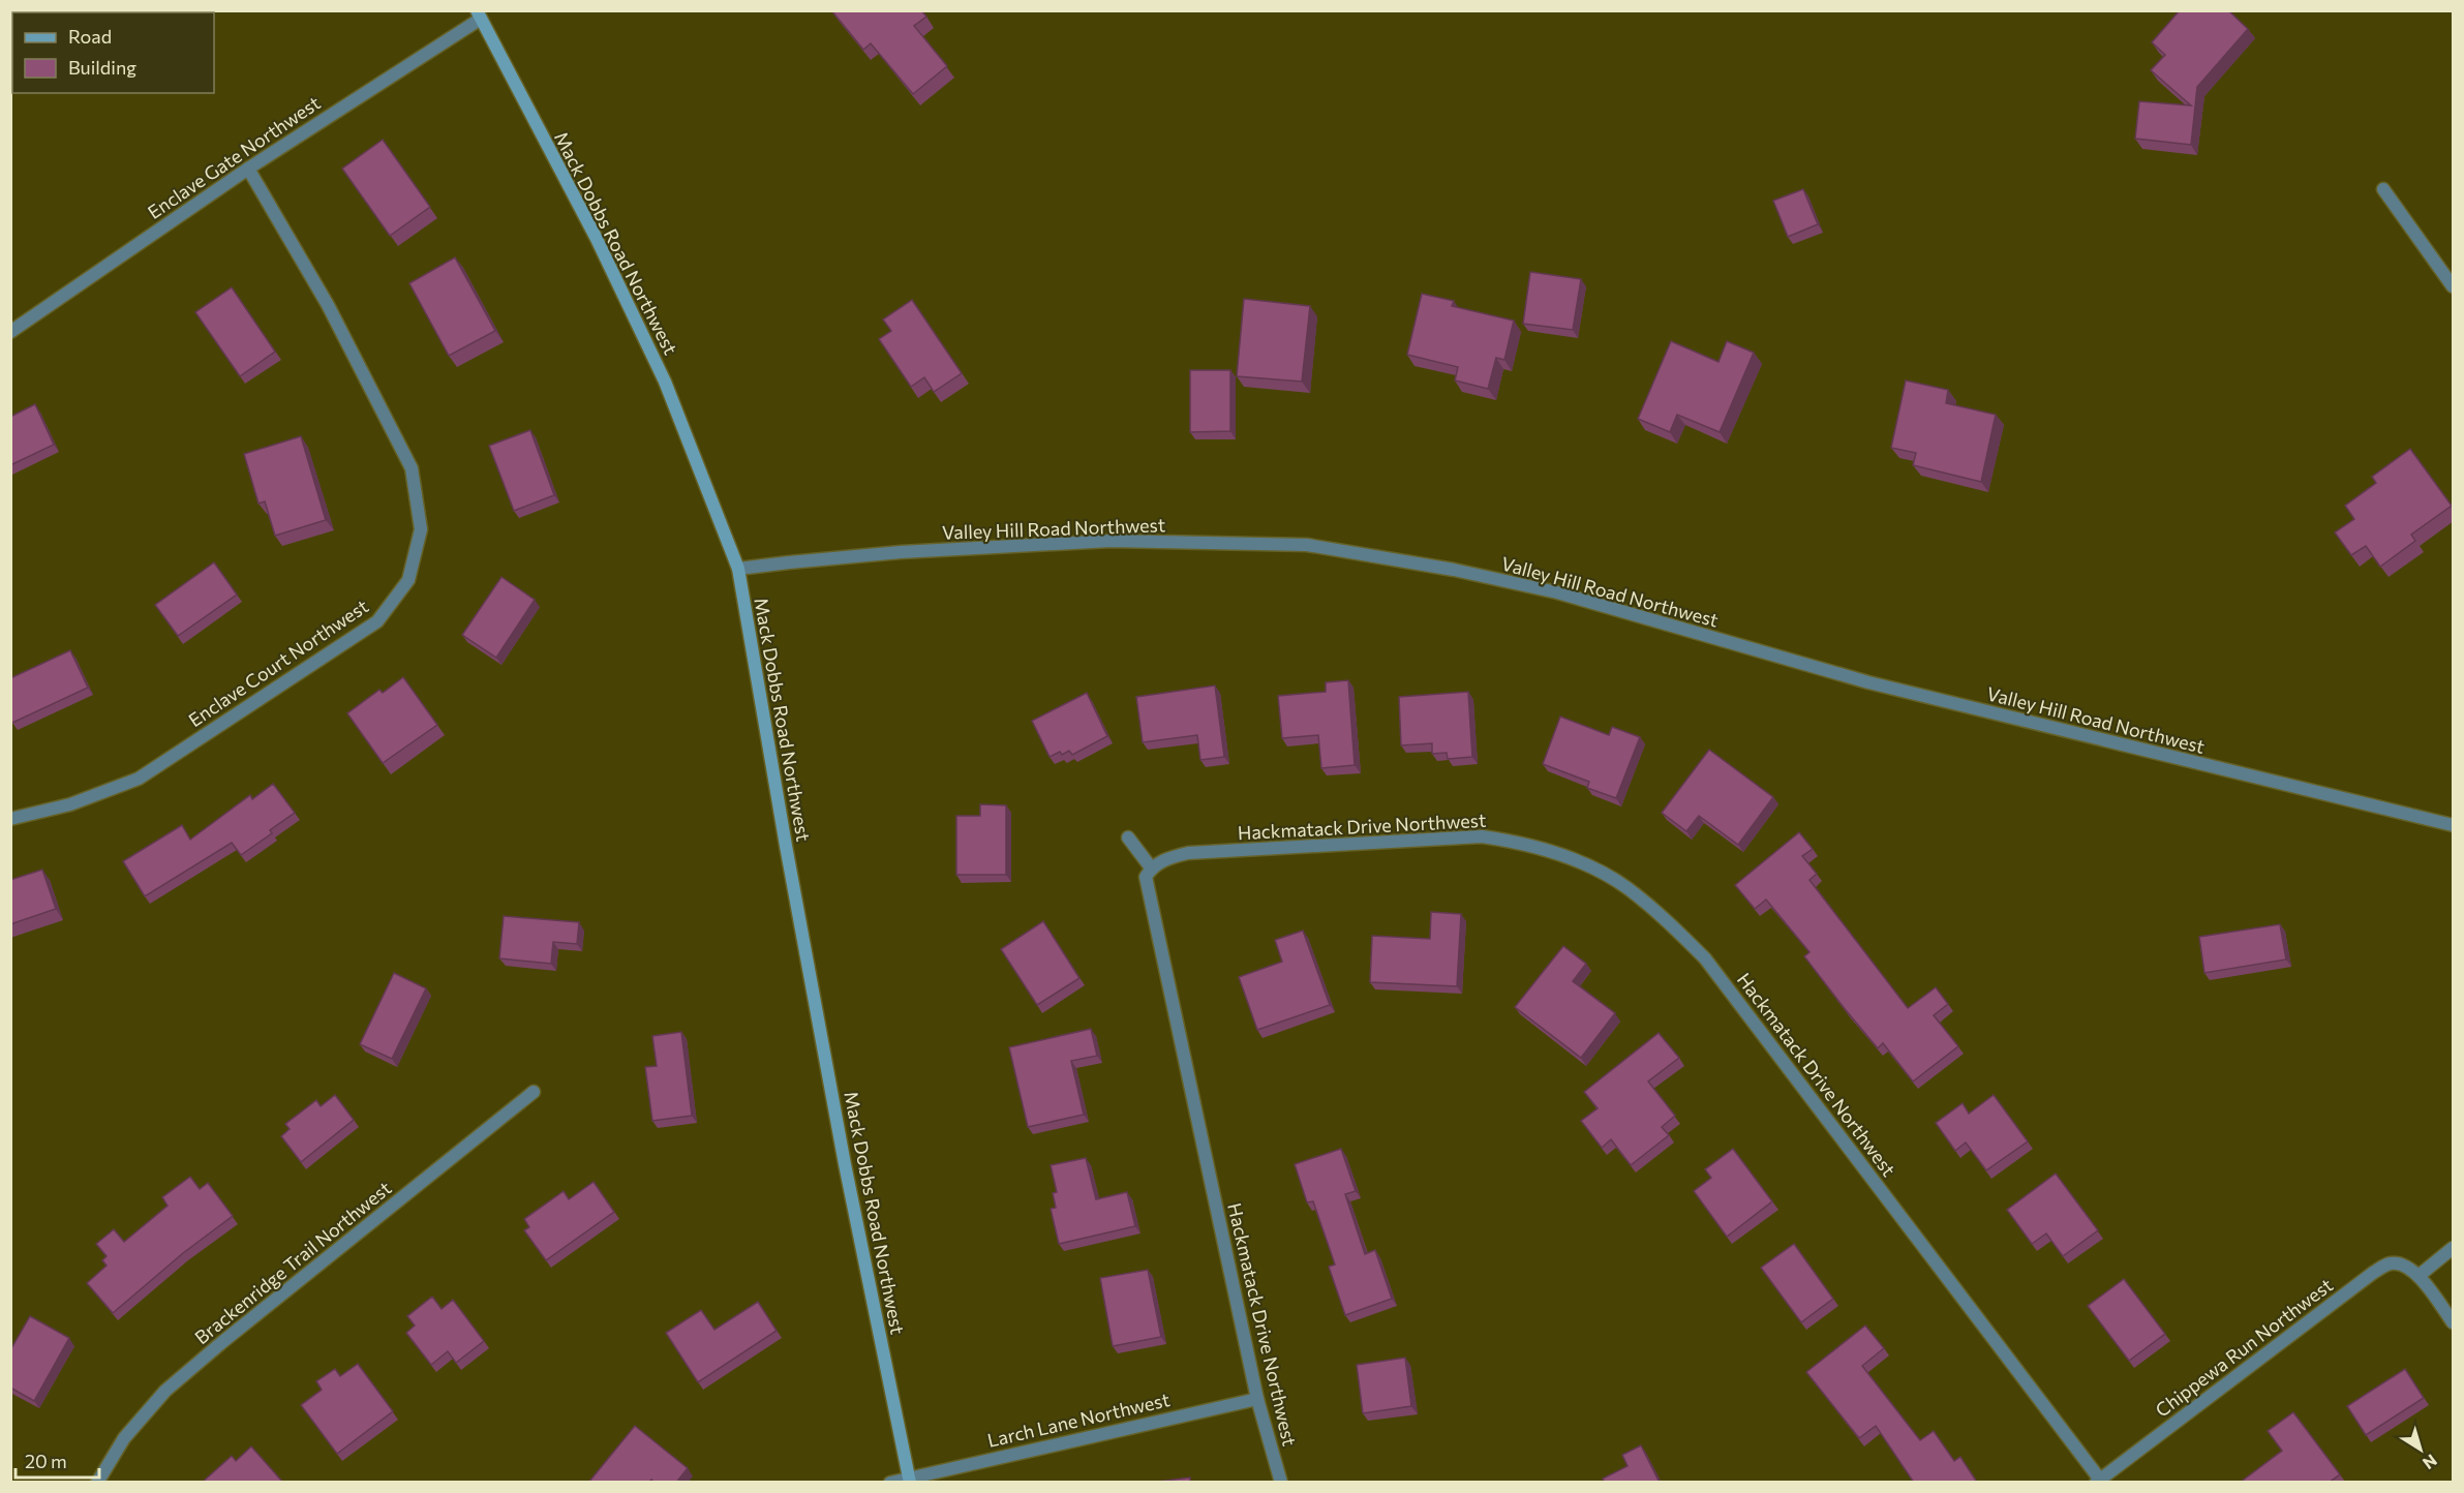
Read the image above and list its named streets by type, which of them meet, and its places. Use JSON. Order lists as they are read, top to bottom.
{
  "streets": {
    "street": [
      "Enclave Gate Northwest",
      "Mack Dobbs Road Northwest",
      "Valley Hill Road Northwest",
      "Enclave Court Northwest",
      "Hackmatack Drive Northwest",
      "Brackenridge Trail Northwest",
      "Chippewa Run Northwest",
      "Larch Lane Northwest"
    ]
  },
  "crossings": [
    ["Enclave Gate Northwest", "Mack Dobbs Road Northwest"],
    ["Enclave Gate Northwest", "Enclave Court Northwest"],
    ["Mack Dobbs Road Northwest", "Valley Hill Road Northwest"],
    ["Mack Dobbs Road Northwest", "Larch Lane Northwest"],
    ["Hackmatack Drive Northwest", "Chippewa Run Northwest"],
    ["Hackmatack Drive Northwest", "Larch Lane Northwest"]
  ],
  "legend": ["Road", "Building"],
  "scale_bar": "20 m",
  "north": "bottom right"
}
